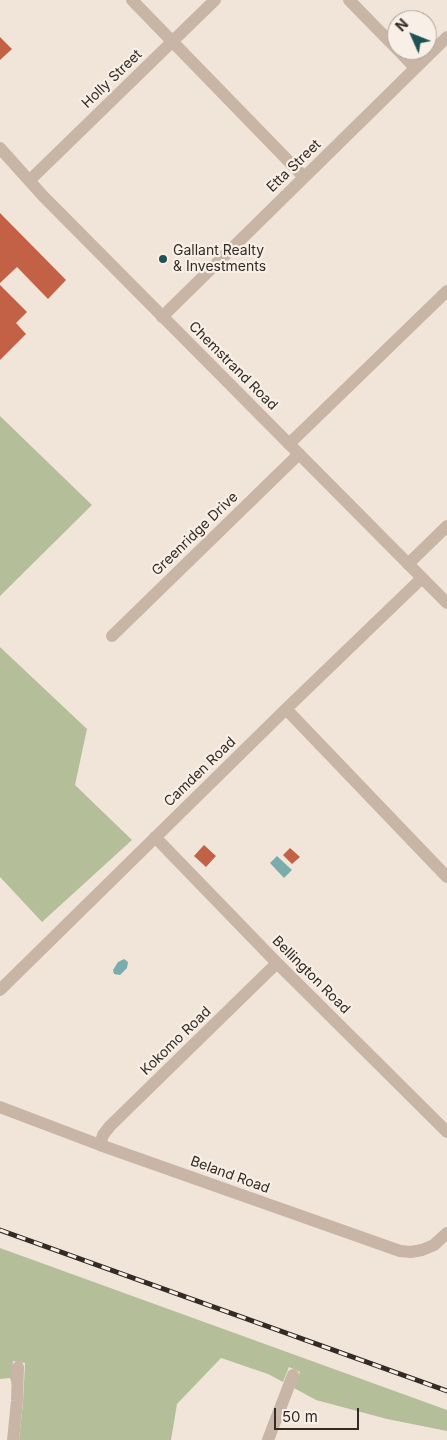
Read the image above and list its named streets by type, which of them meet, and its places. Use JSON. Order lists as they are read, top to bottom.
{
  "streets": {
    "street": [
      "Holly Street",
      "Etta Street",
      "Chemstrand Road",
      "Greenridge Drive",
      "Camden Road",
      "Bellington Road",
      "Kokomo Road",
      "Beland Road"
    ]
  },
  "crossings": [
    ["Holly Street", "Chemstrand Road"],
    ["Etta Street", "Chemstrand Road"],
    ["Chemstrand Road", "Greenridge Drive"],
    ["Chemstrand Road", "Camden Road"],
    ["Camden Road", "Bellington Road"],
    ["Bellington Road", "Kokomo Road"],
    ["Kokomo Road", "Beland Road"]
  ],
  "places": ["Gallant Realty & Investments"],
  "scale_bar": "50 m",
  "north": "top left"
}
